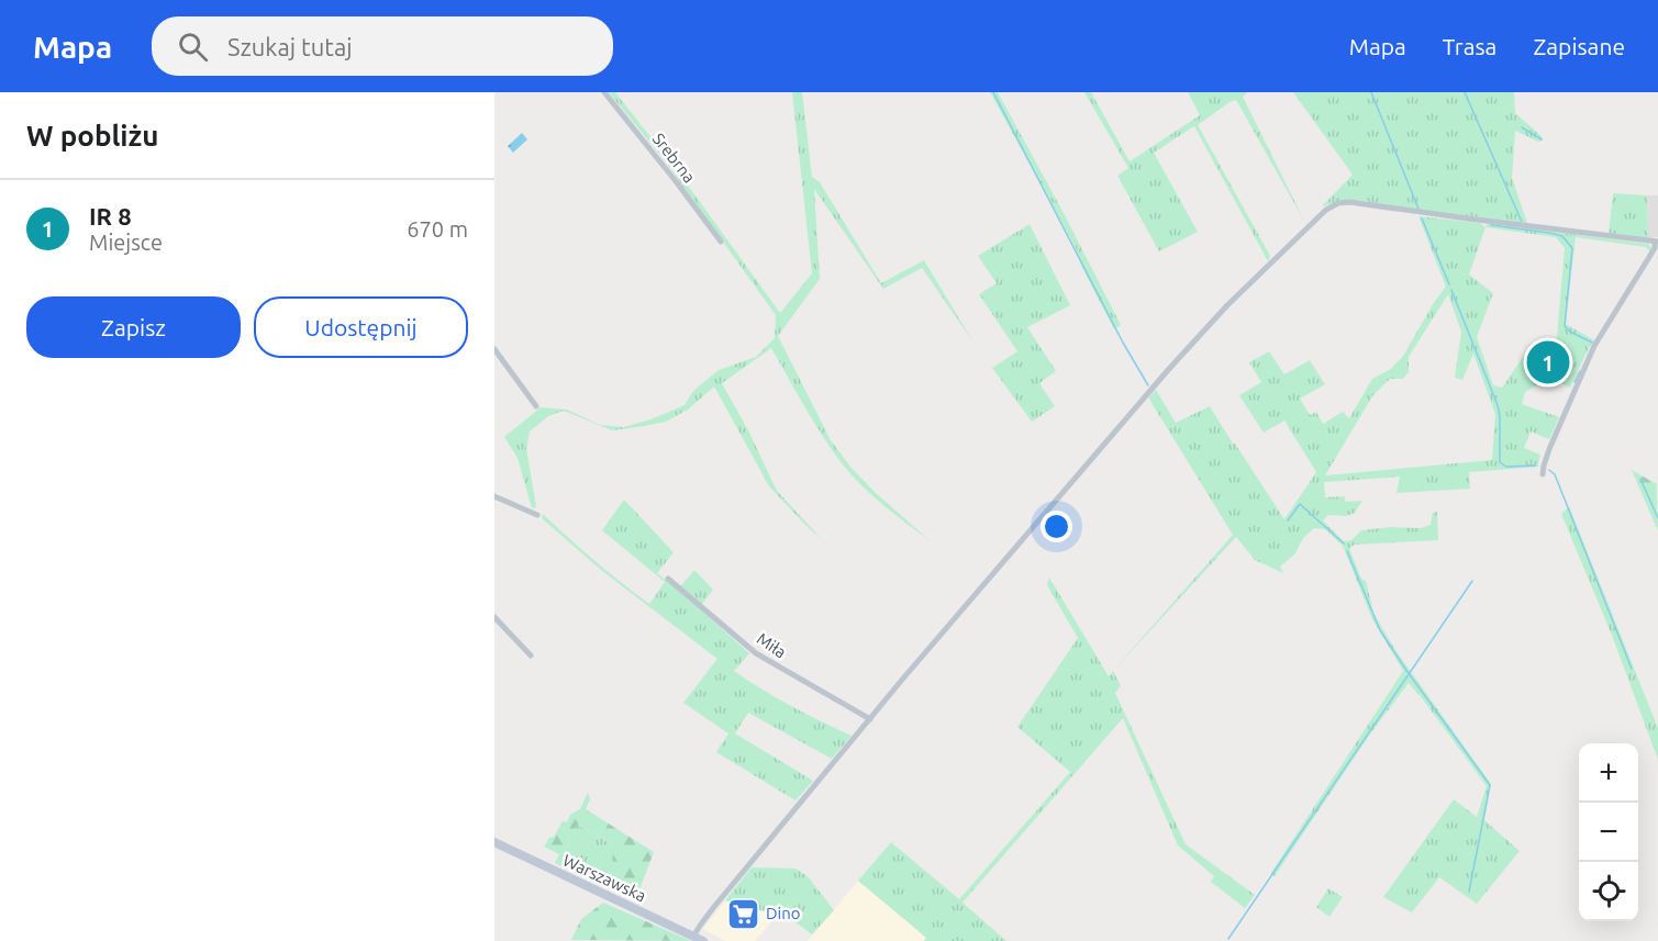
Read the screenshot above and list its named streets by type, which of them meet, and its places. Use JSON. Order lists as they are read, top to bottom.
{
  "streets": {
    "main road": ["Warszawska"],
    "street": ["Srebrna", "Miła"]
  },
  "places": {
    "supermarket": ["Dino"]
  },
  "page": {
    "header": "Mapa",
    "search": "Szukaj tutaj",
    "nav": ["Mapa", "Trasa", "Zapisane"],
    "heading": "W pobliżu",
    "list": [
      {
        "mark": "1",
        "name": "IR 8",
        "note": "Miejsce",
        "value": "670 m"
      }
    ],
    "buttons": ["Zapisz", "Udostępnij"],
    "pins": "1",
    "map_buttons": ["+", "−"]
  }
}
